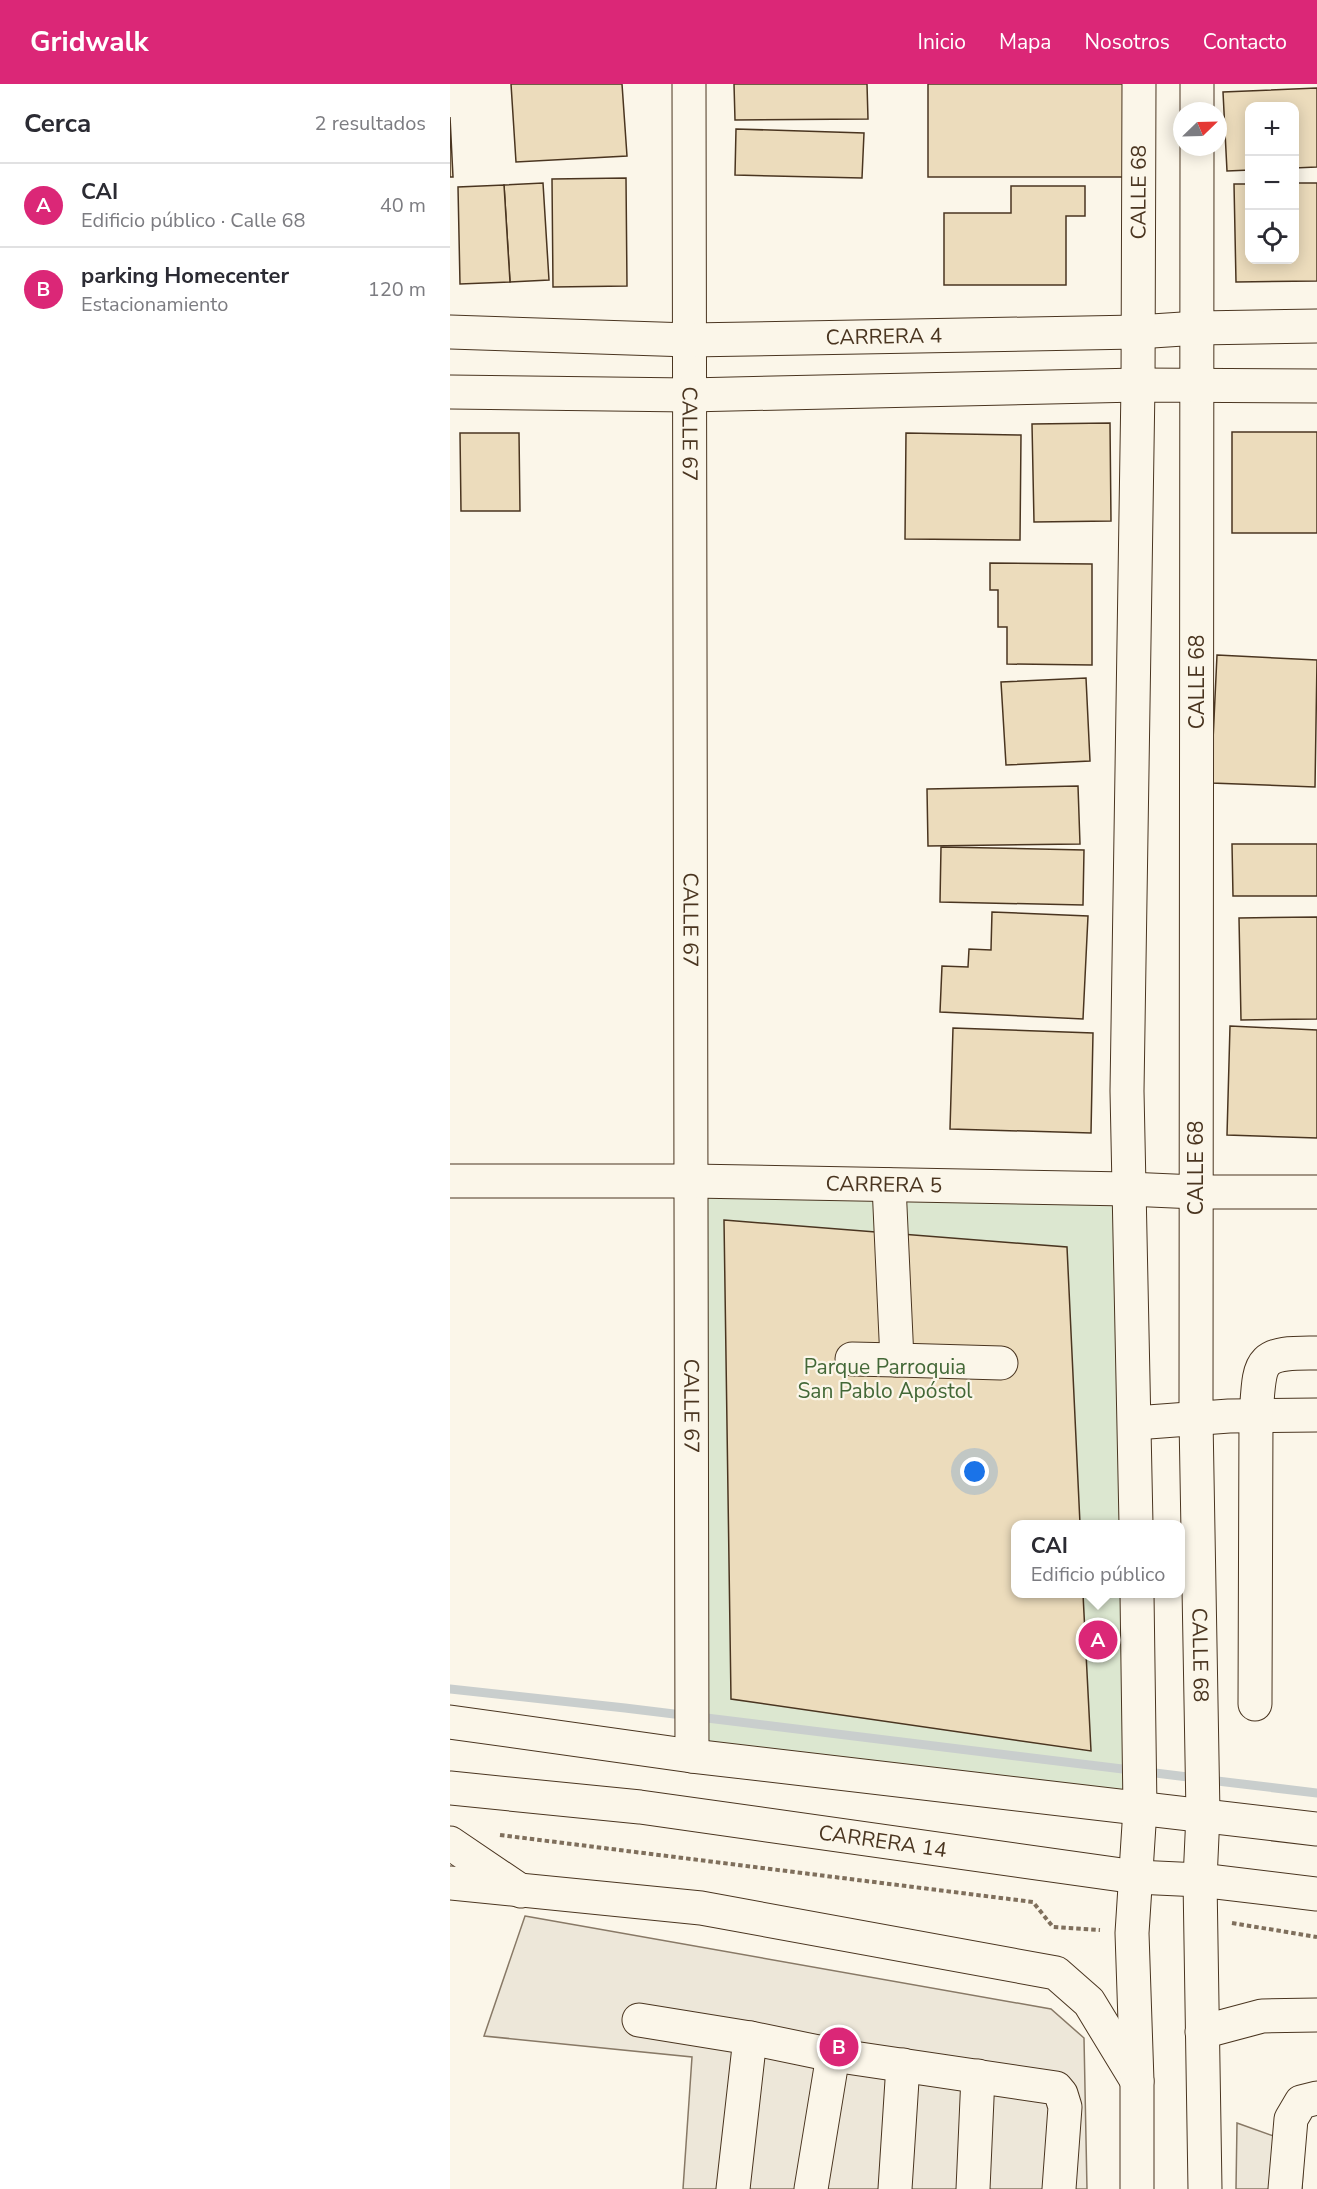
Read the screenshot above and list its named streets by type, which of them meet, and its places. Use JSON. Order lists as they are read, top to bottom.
{
  "streets": {
    "street": [
      "CALLE 68",
      "CARRERA 4",
      "CALLE 67",
      "CARRERA 5",
      "CARRERA 14"
    ]
  },
  "crossings": [
    ["CALLE 68", "CARRERA 4"],
    ["CALLE 68", "CARRERA 5"],
    ["CALLE 68", "CARRERA 14"],
    ["CARRERA 4", "CALLE 67"],
    ["CALLE 67", "CARRERA 5"]
  ],
  "parks": ["Parque Parroquia San Pablo Apóstol"],
  "north": "top right",
  "page": {
    "header": "Gridwalk",
    "nav": [
      "Inicio",
      "Mapa",
      "Nosotros",
      "Contacto"
    ],
    "heading": ["Cerca", "2 resultados"],
    "map_buttons": ["+", "−"],
    "list": [
      {
        "mark": "A",
        "name": "CAI",
        "note": "Edificio público · Calle 68",
        "value": "40 m"
      },
      {
        "mark": "B",
        "name": "parking Homecenter",
        "note": "Estacionamiento",
        "value": "120 m"
      }
    ],
    "popup": ["CAI", "Edificio público"],
    "pins": ["A", "B"]
  }
}
